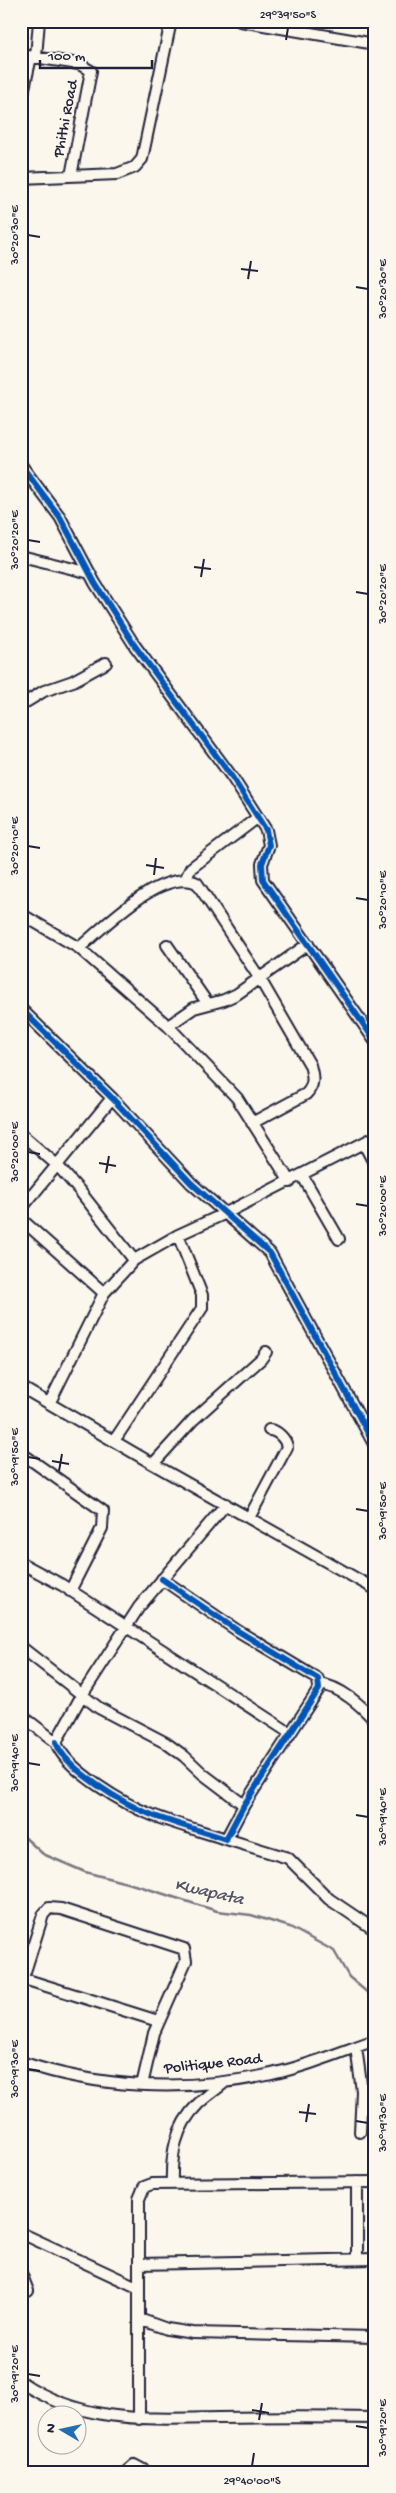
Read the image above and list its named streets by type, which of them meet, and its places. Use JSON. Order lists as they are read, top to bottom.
{
  "streets": {
    "street": ["Phithi Road", "Politique Road"]
  },
  "water": ["Kwapata"],
  "scale_bar": "100 m",
  "north": "left",
  "coordinates": [
    "29°39'50\"S",
    "30°20'30\"E",
    "30°20'20\"E",
    "30°20'10\"E",
    "30°20'00\"E",
    "30°19'50\"E",
    "30°19'40\"E",
    "30°19'30\"E",
    "30°19'20\"E",
    "29°40'00\"S"
  ]
}
